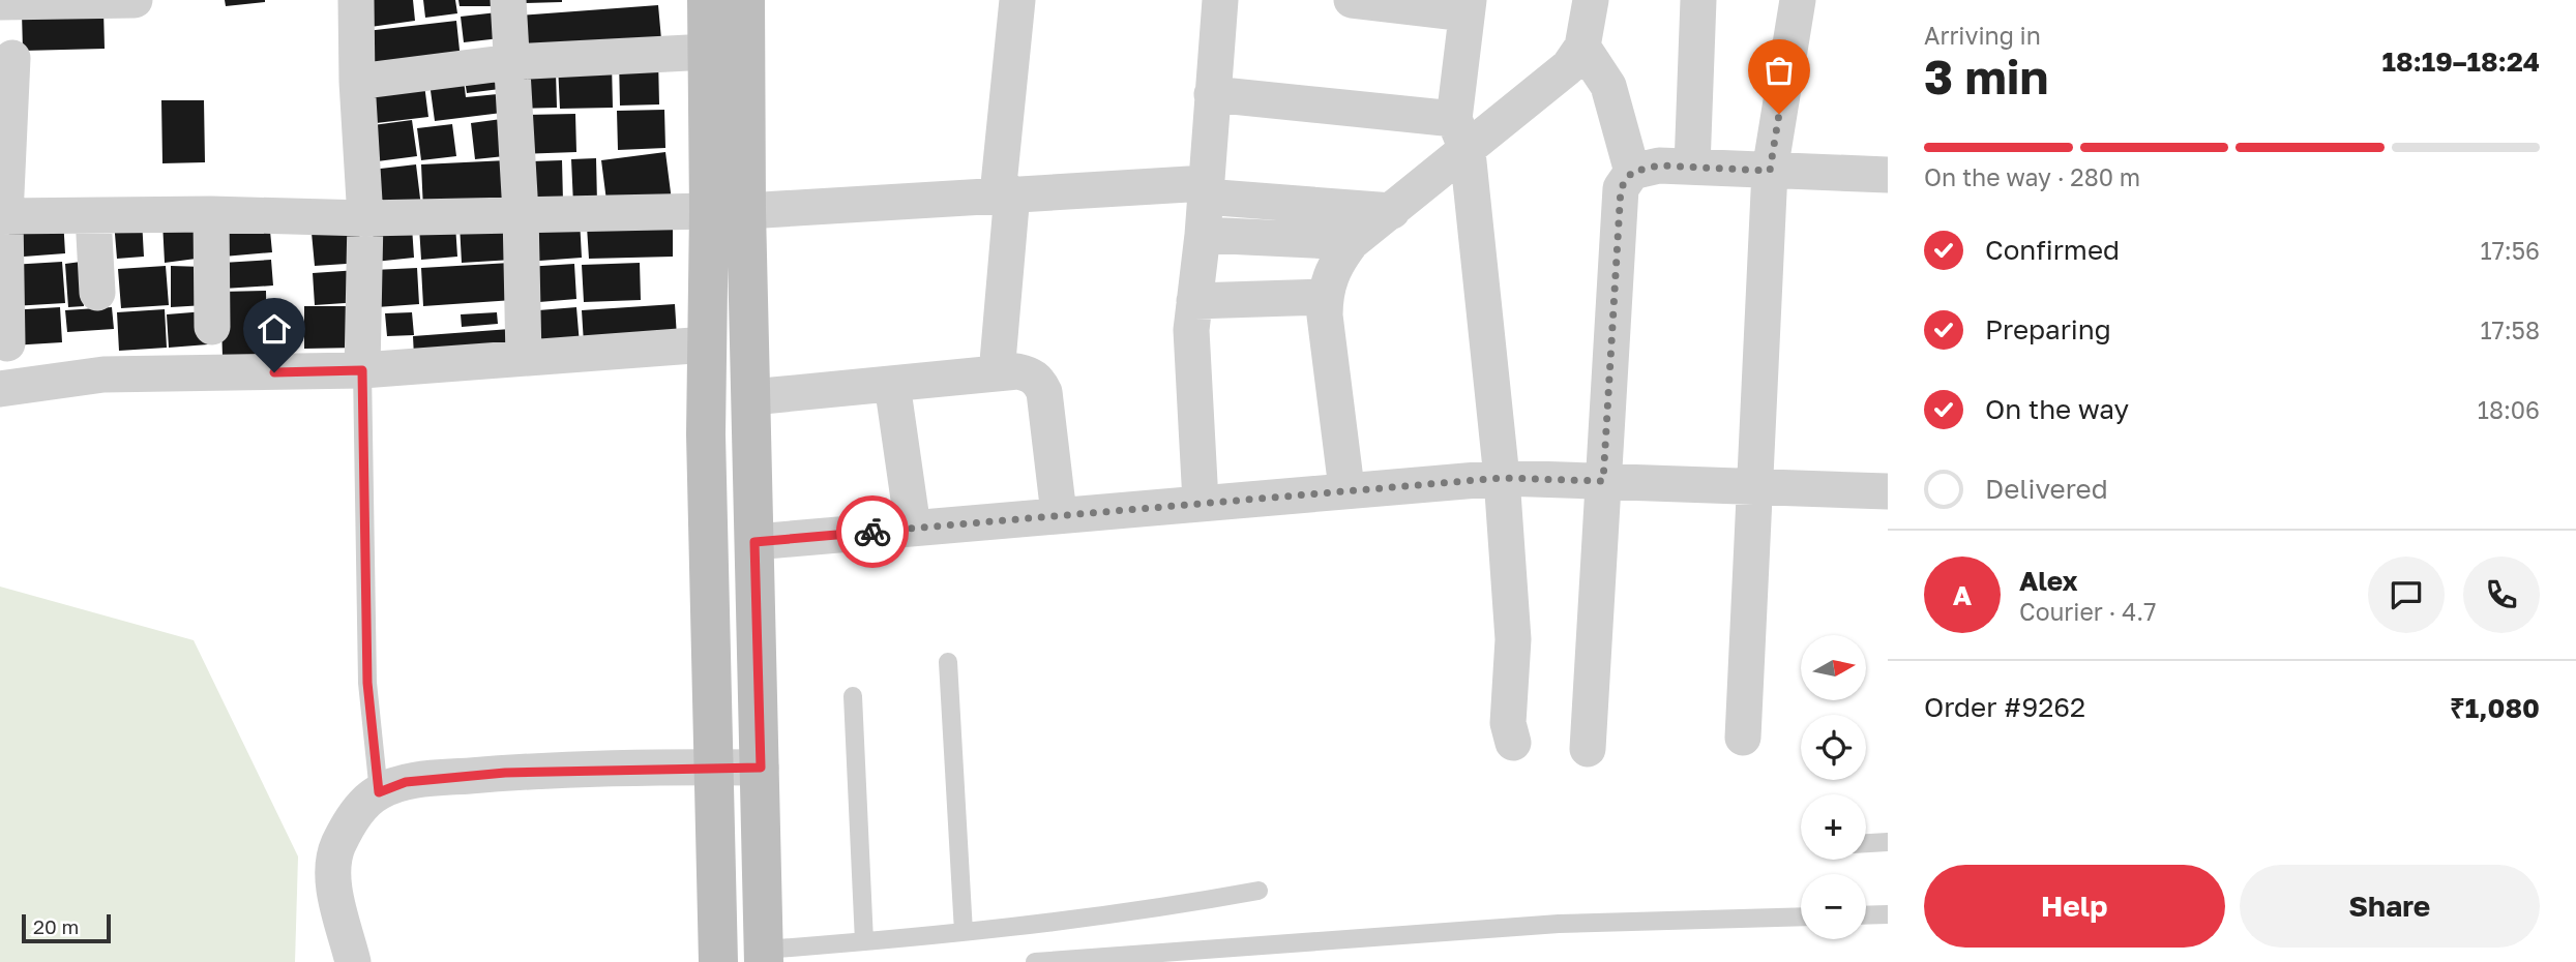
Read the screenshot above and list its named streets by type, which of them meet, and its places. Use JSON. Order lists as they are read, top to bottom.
{
  "scale_bar": "20 m",
  "north": "right",
  "page": {
    "heading": ["3 min", "Arriving in", "18:19–18:24"],
    "panel": [
      "Alex",
      "Courier · 4.7",
      "Order #9262",
      "₹1,080"
    ],
    "bar": "On the way · 280 m",
    "list": [
      ["Confirmed", "17:56"],
      ["Preparing", "17:58"],
      ["On the way", "18:06"],
      "Delivered"
    ],
    "round": "A",
    "map_buttons": ["+", "−"],
    "buttons": ["Help", "Share"],
    "scale": "20 m"
  }
}
